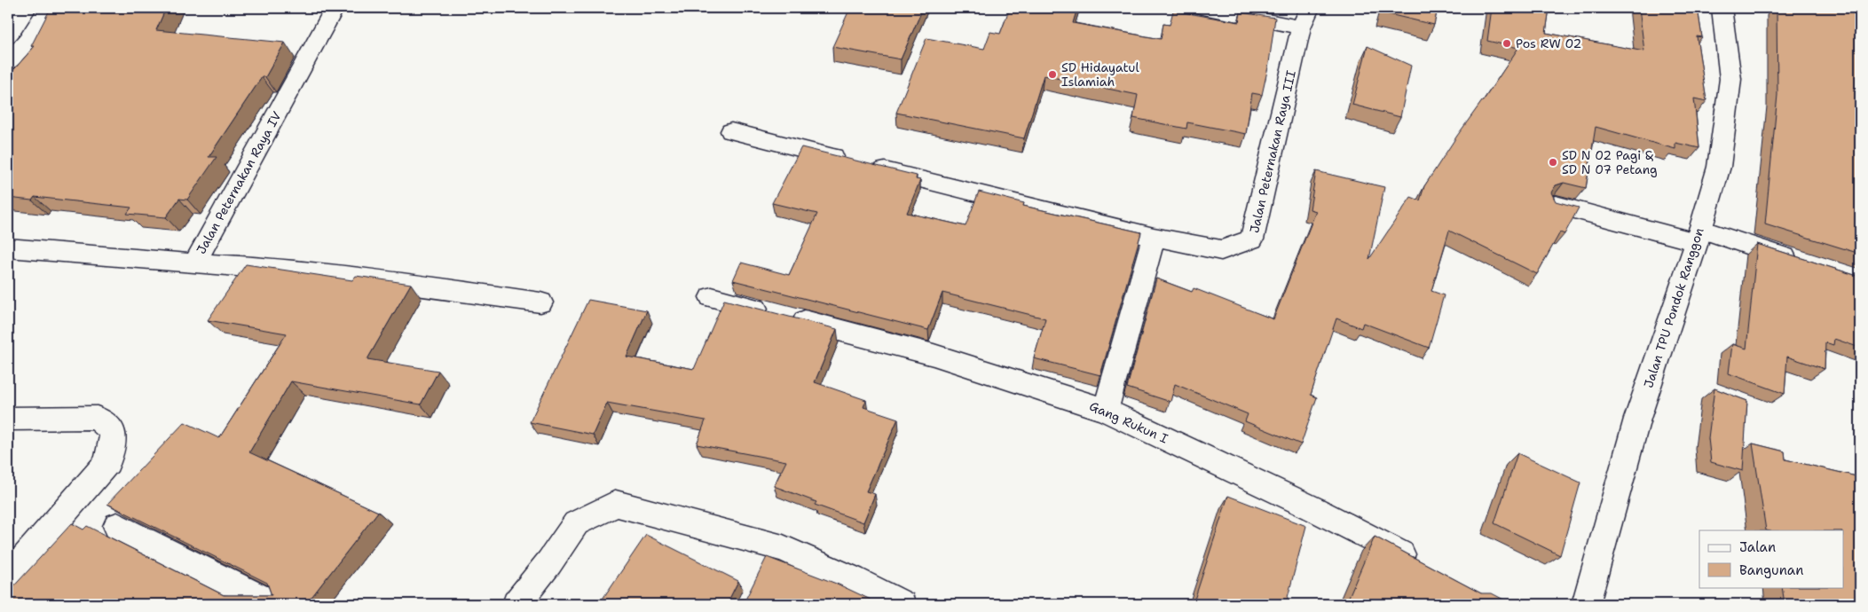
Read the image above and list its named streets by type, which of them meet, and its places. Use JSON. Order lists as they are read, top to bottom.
{
  "streets": {
    "street": [
      "Jalan Peternakan Raya III",
      "Jalan Peternakan Raya IV",
      "Jalan TPU Pondok Ranggon",
      "Gang Rukun I"
    ]
  },
  "places": ["Pos RW 02", "SD Hidayatul Islamiah", "SD N 02 Pagi & SD N 07 Petang"],
  "legend": ["Jalan", "Bangunan"]
}
